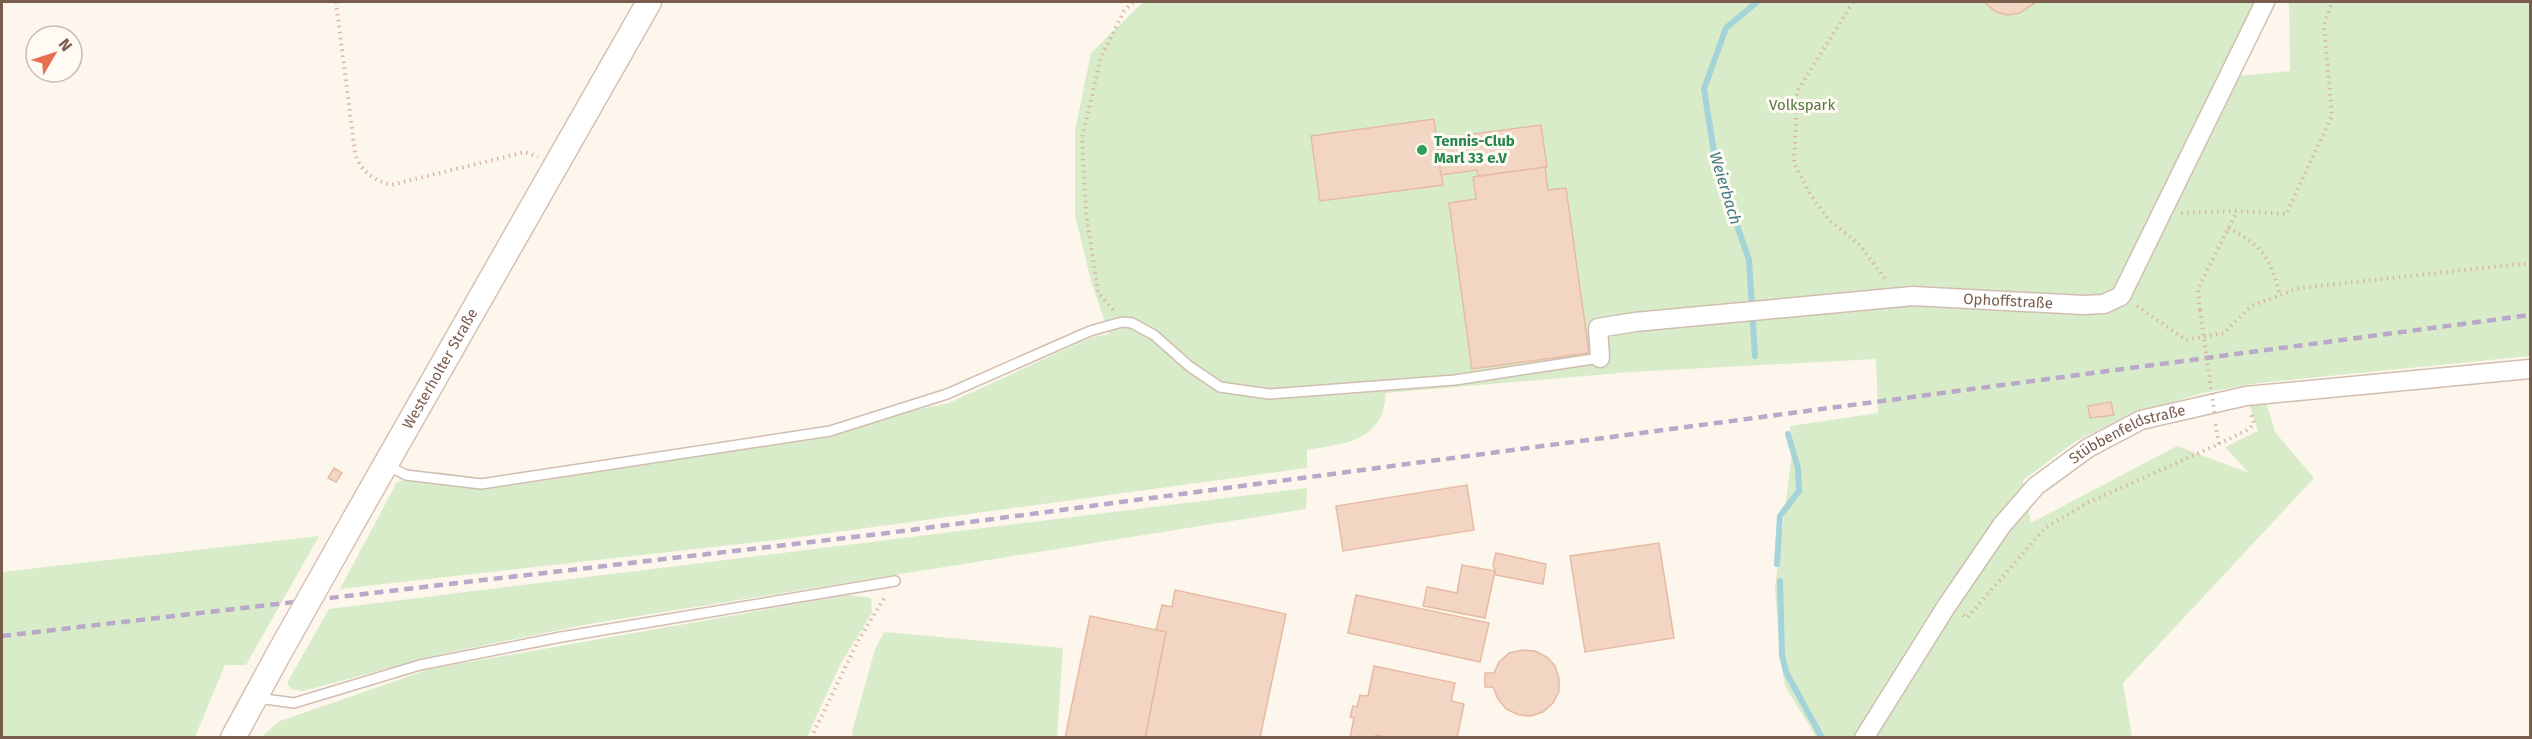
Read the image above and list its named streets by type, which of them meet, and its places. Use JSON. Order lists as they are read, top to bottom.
{
  "streets": {
    "main road": ["Westerholter Straße"],
    "street": ["Ophoffstraße", "Stübbenfeldstraße"]
  },
  "water": ["Weierbach"],
  "parks": ["Volkspark"],
  "places": ["Tennis-Club Marl 33 e.V"],
  "north": "top right"
}
